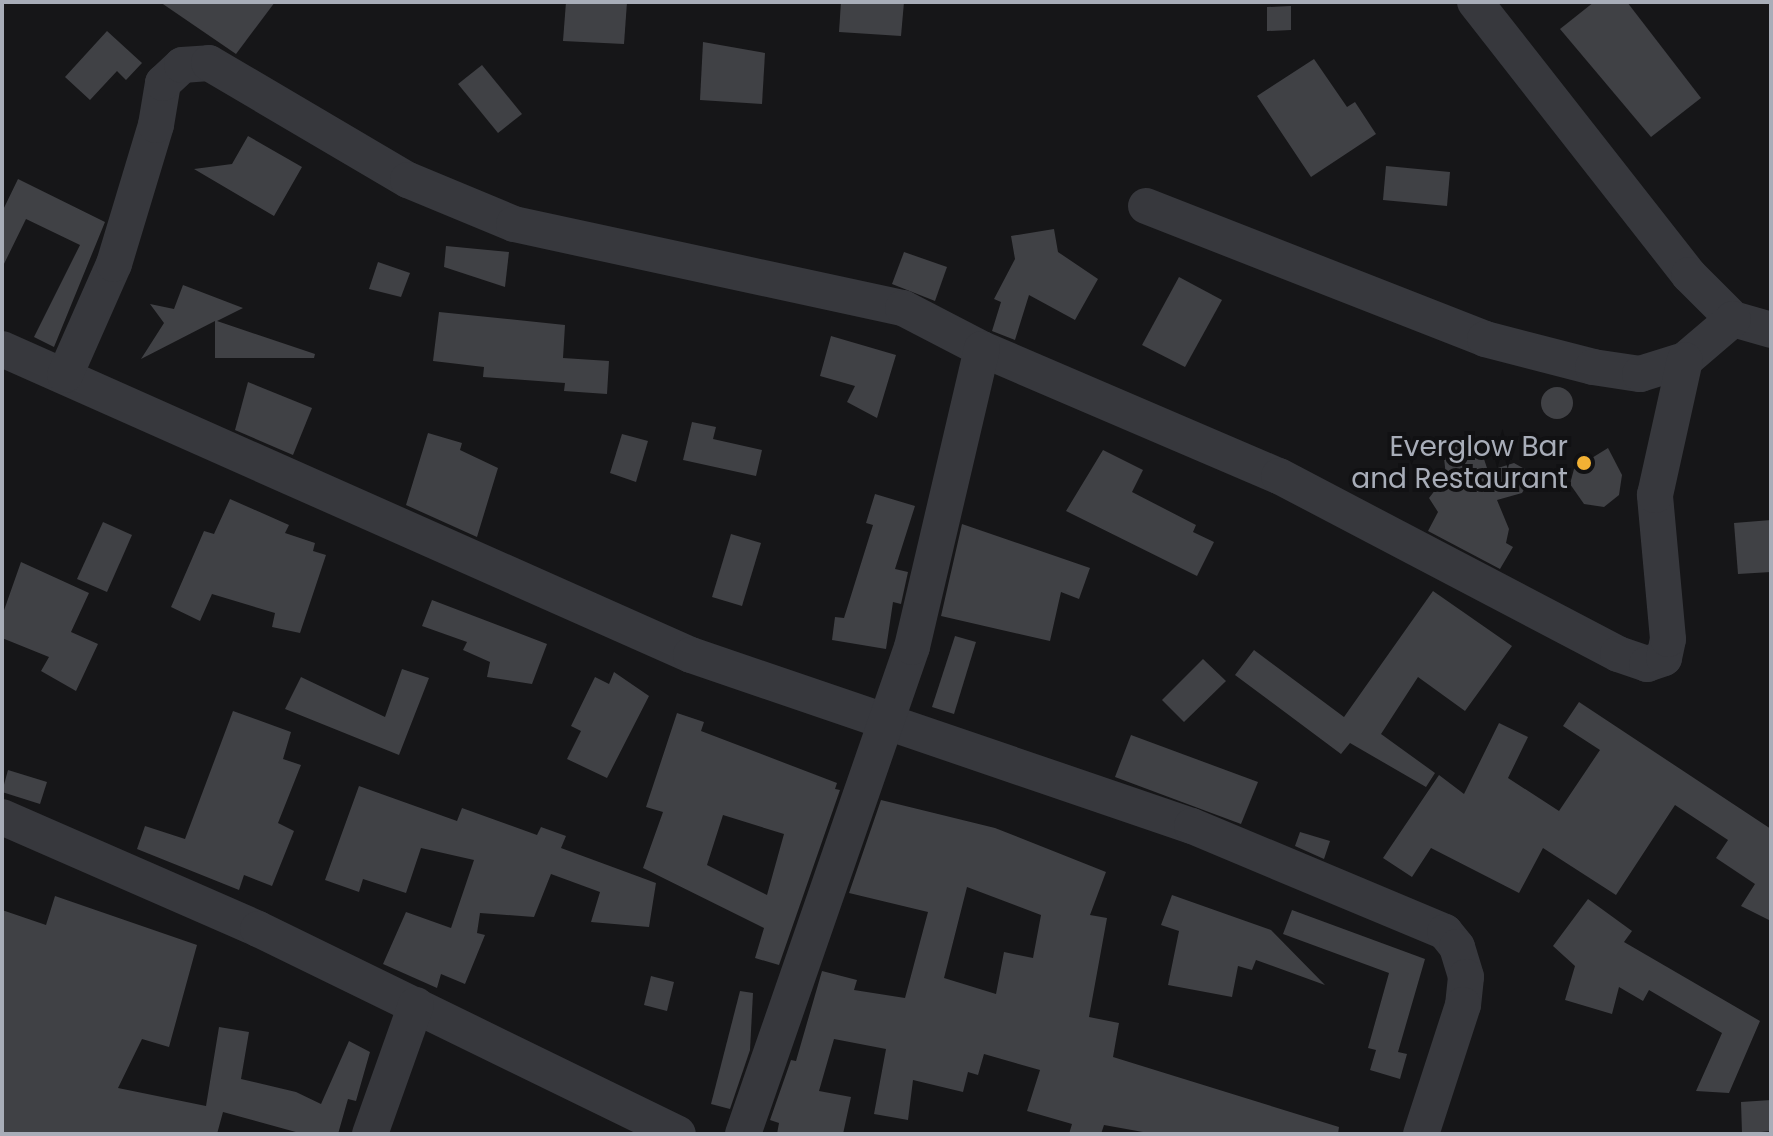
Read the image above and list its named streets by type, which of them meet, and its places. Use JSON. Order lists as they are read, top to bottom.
{
  "places": ["Everglow Bar and Restaurant"]
}
